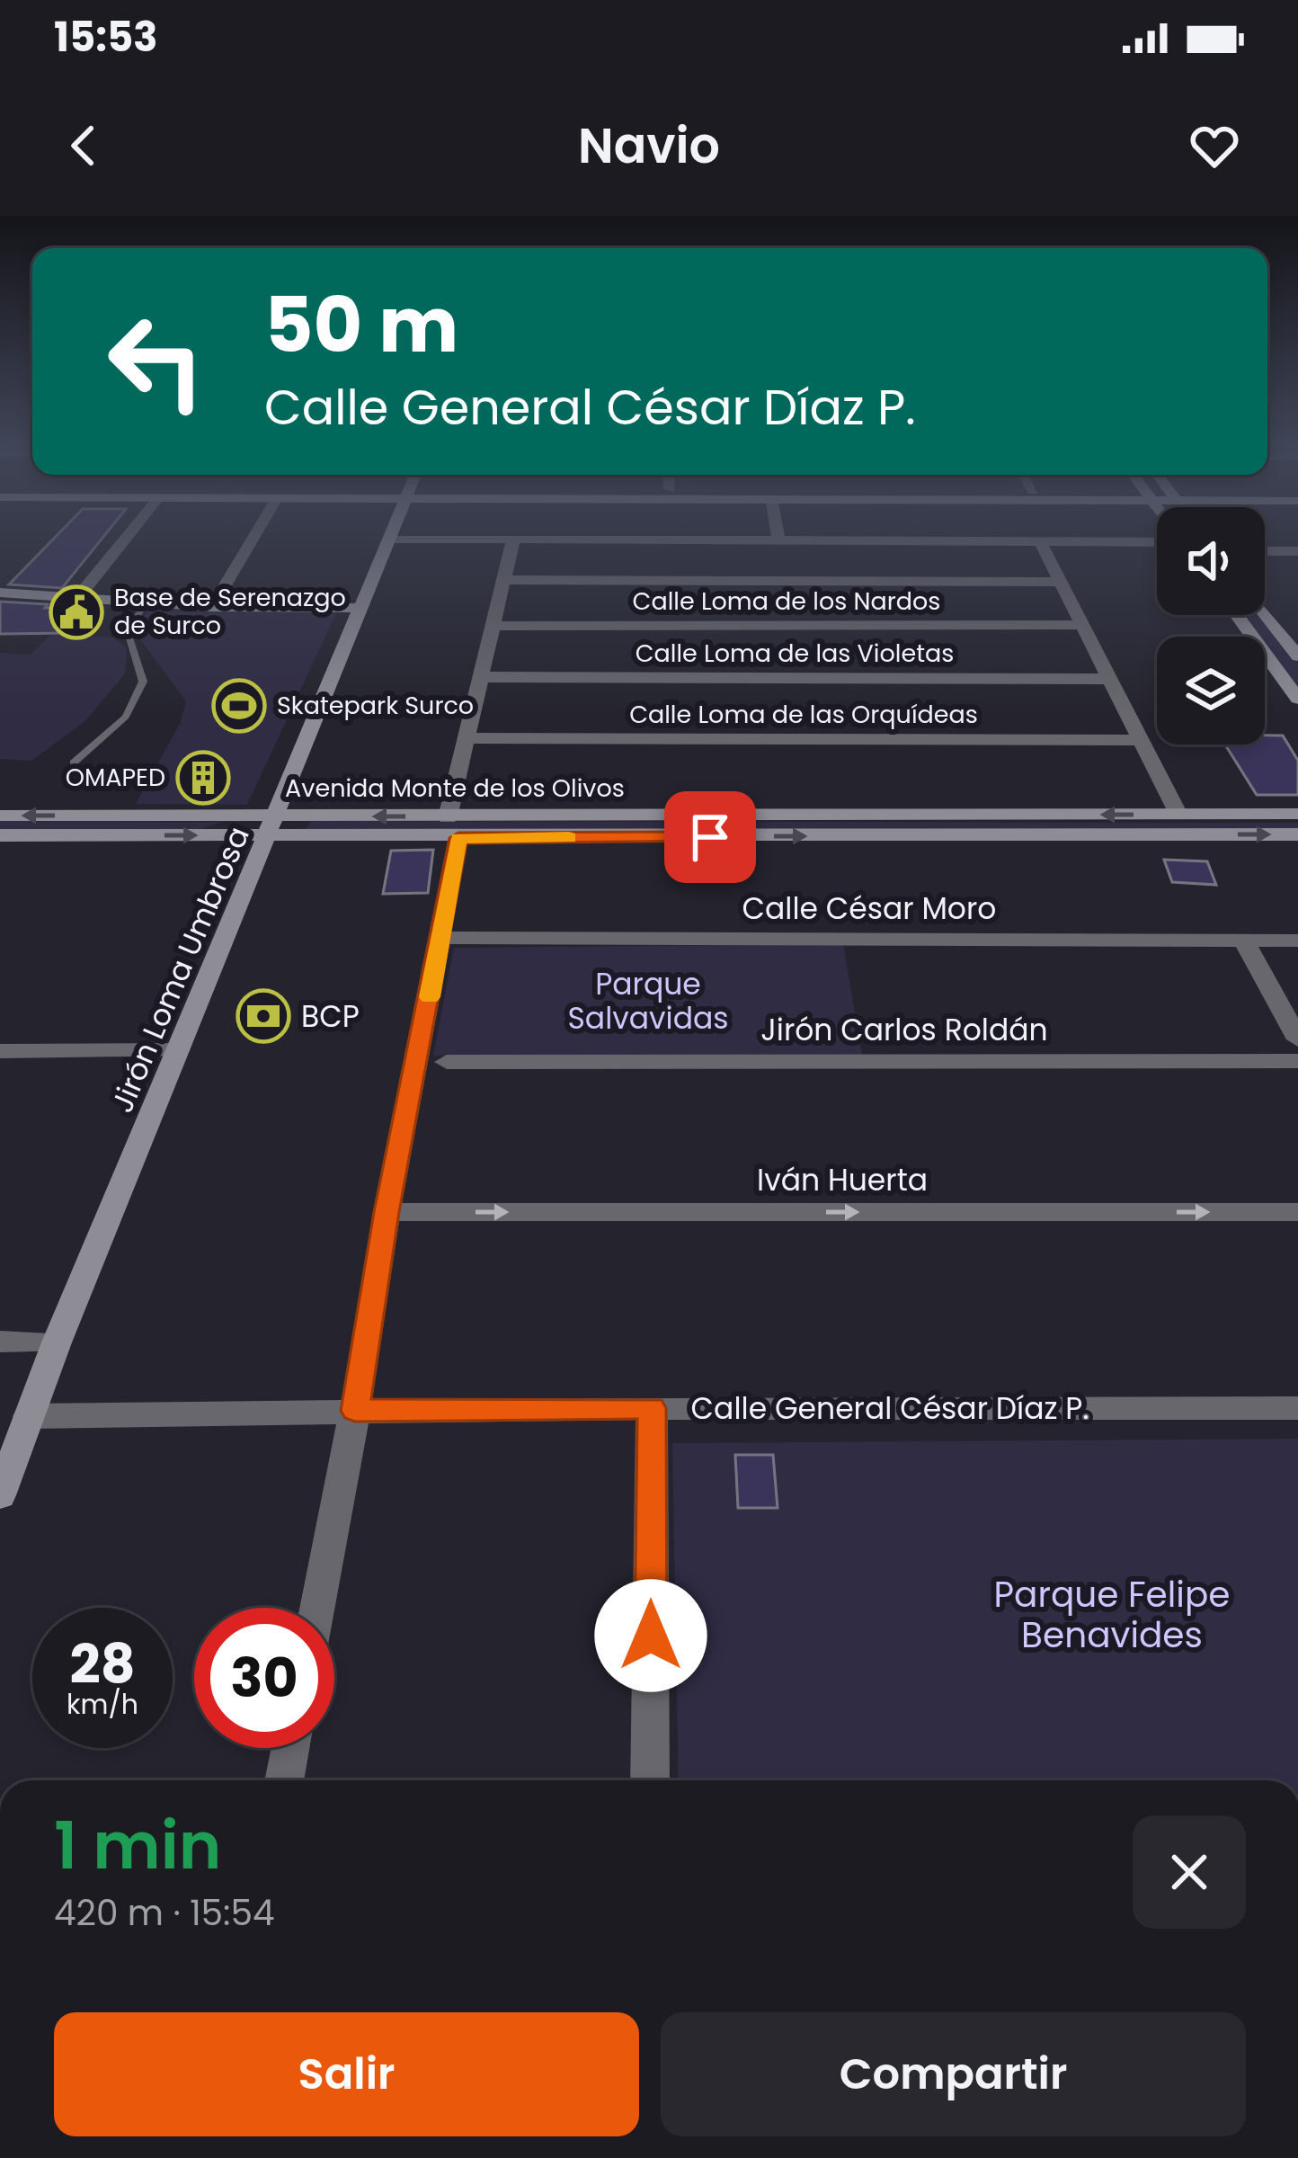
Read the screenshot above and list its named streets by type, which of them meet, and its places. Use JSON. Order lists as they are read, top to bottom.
{
  "streets": {
    "street": [
      "Calle Loma de los Nardos",
      "Calle Loma de las Violetas",
      "Calle Loma de las Orquídeas",
      "Avenida Monte de los Olivos",
      "Calle César Moro",
      "Jirón Loma Umbrosa",
      "Jirón Carlos Roldán",
      "Iván Huerta",
      "Calle General César Díaz P."
    ]
  },
  "crossings": [
    ["Avenida Monte de los Olivos", "Jirón Loma Umbrosa"],
    ["Jirón Loma Umbrosa", "Calle General César Díaz P."]
  ],
  "one_way": ["Iván Huerta"],
  "parks": ["Parque Salvavidas", "Parque Felipe Benavides"],
  "places": {
    "public building": ["Base de Serenazgo de Surco"],
    "sports": ["Skatepark Surco"],
    "building": ["OMAPED"],
    "bank": ["BCP"]
  },
  "page": {
    "status": "15:53",
    "header": "Navio",
    "turn": ["50 m", "Calle General César Díaz P."],
    "speed": "28 km/h",
    "limit": "30",
    "heading": ["1 min", "420 m · 15:54"],
    "buttons": ["Salir", "Compartir"]
  }
}
